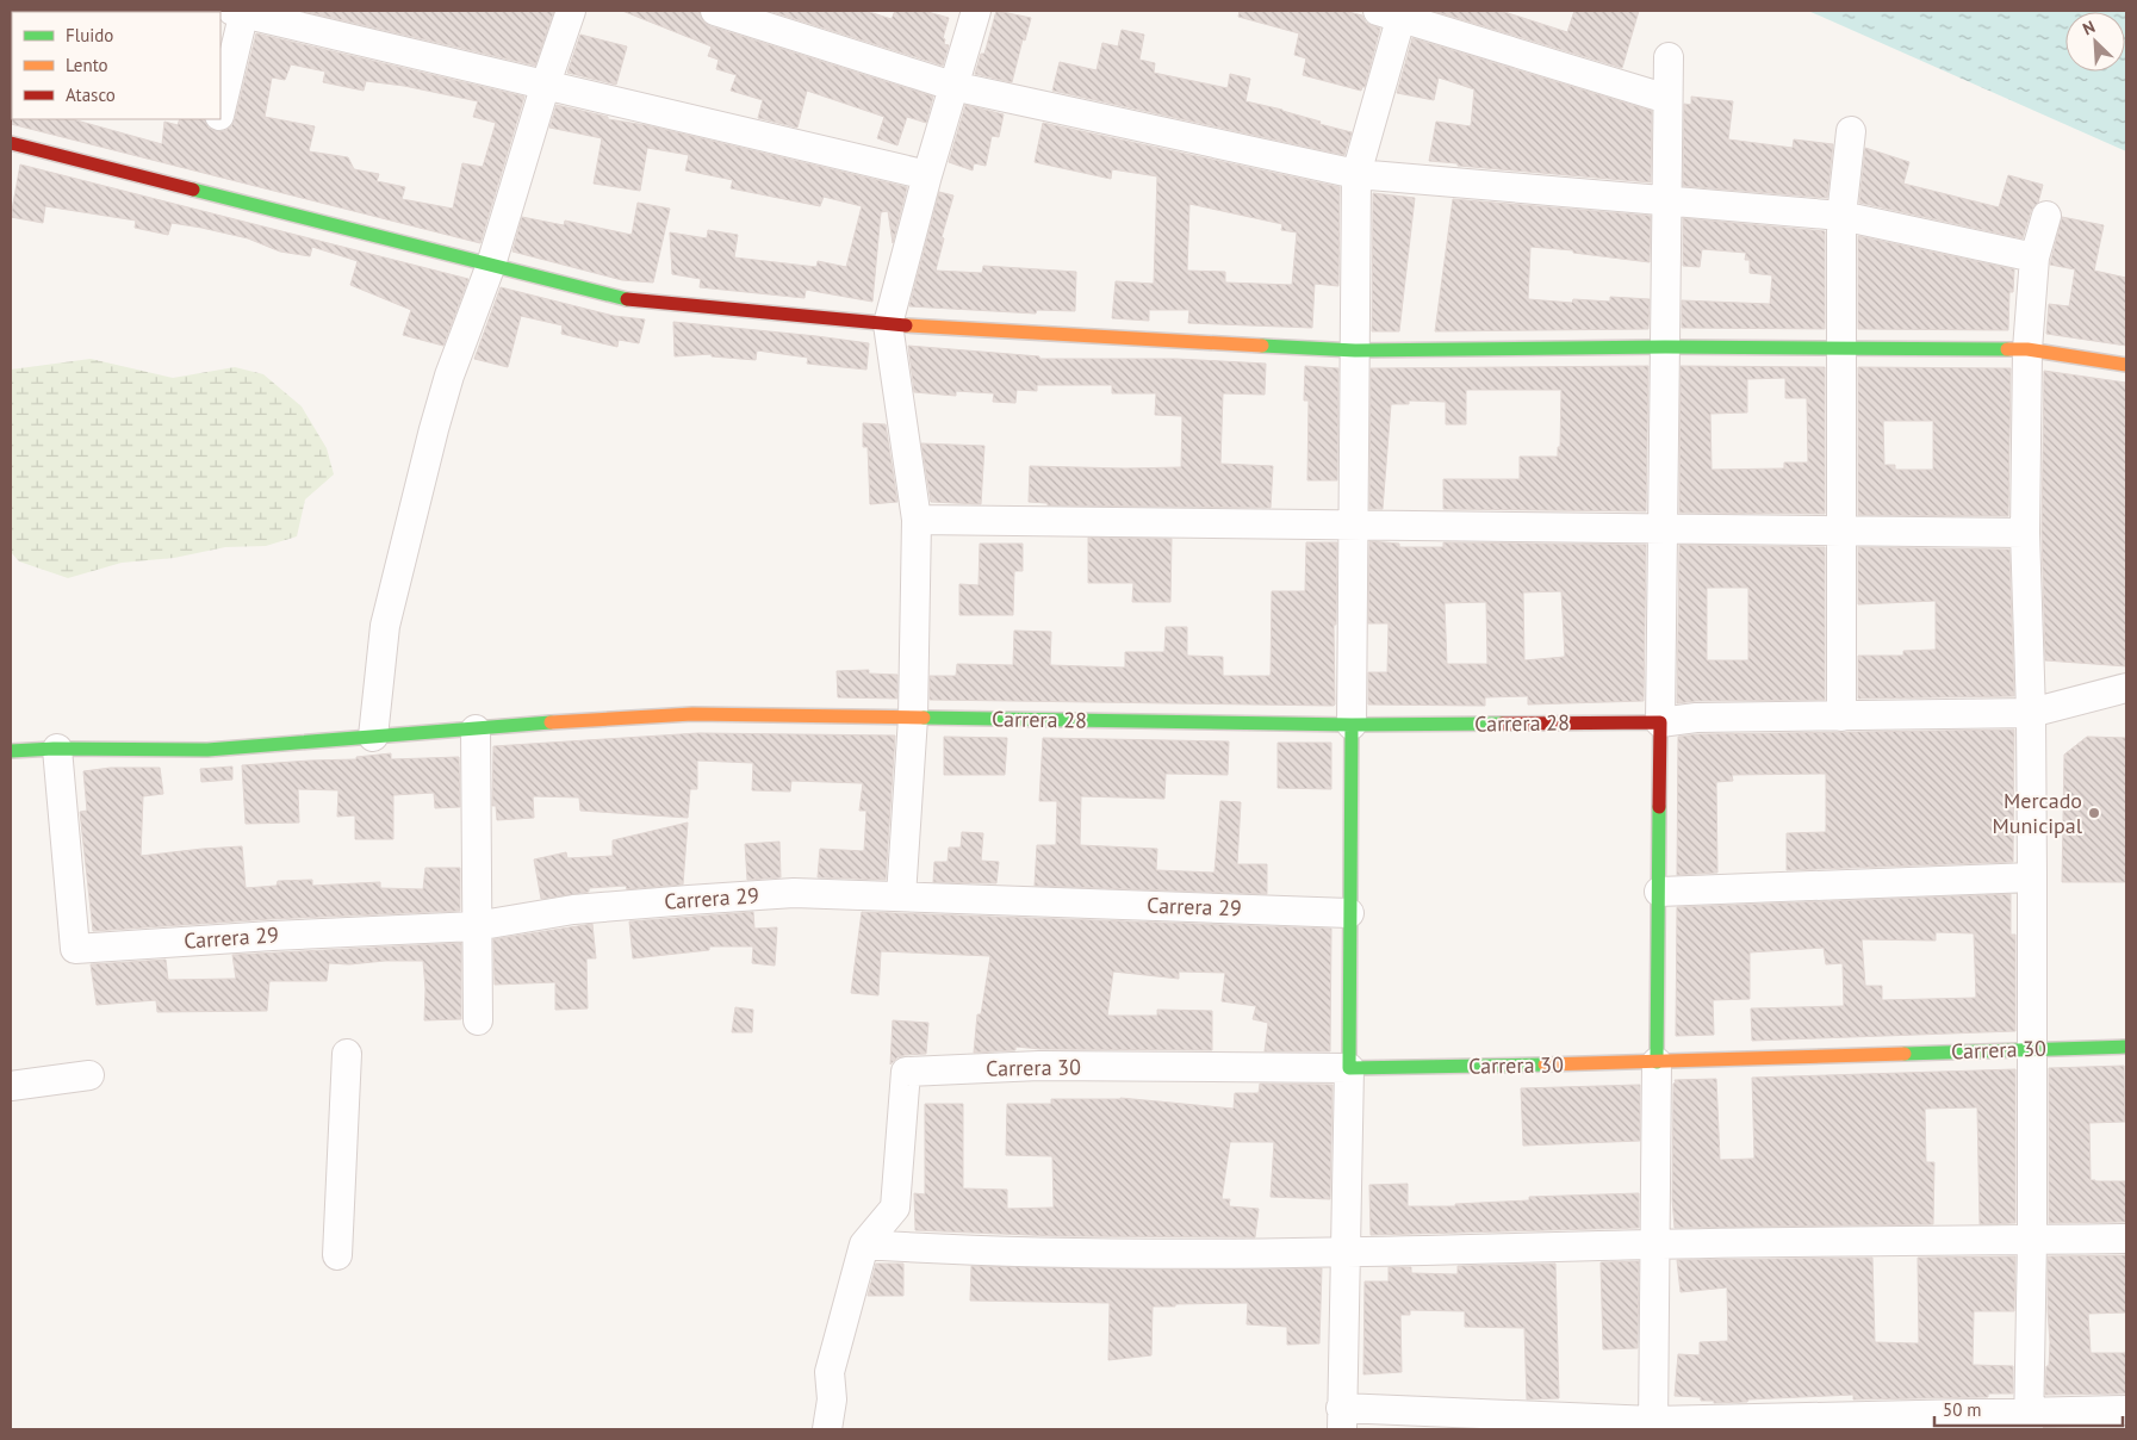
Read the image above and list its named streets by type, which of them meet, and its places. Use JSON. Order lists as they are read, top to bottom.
{
  "streets": {
    "main road": ["Carrera 28", "Carrera 30"],
    "street": ["Carrera 29"]
  },
  "crossings": [
    ["Carrera 28", "Carrera 29"]
  ],
  "places": ["Mercado Municipal"],
  "legend": ["Fluido", "Lento", "Atasco"],
  "scale_bar": "50 m",
  "north": "top left"
}
